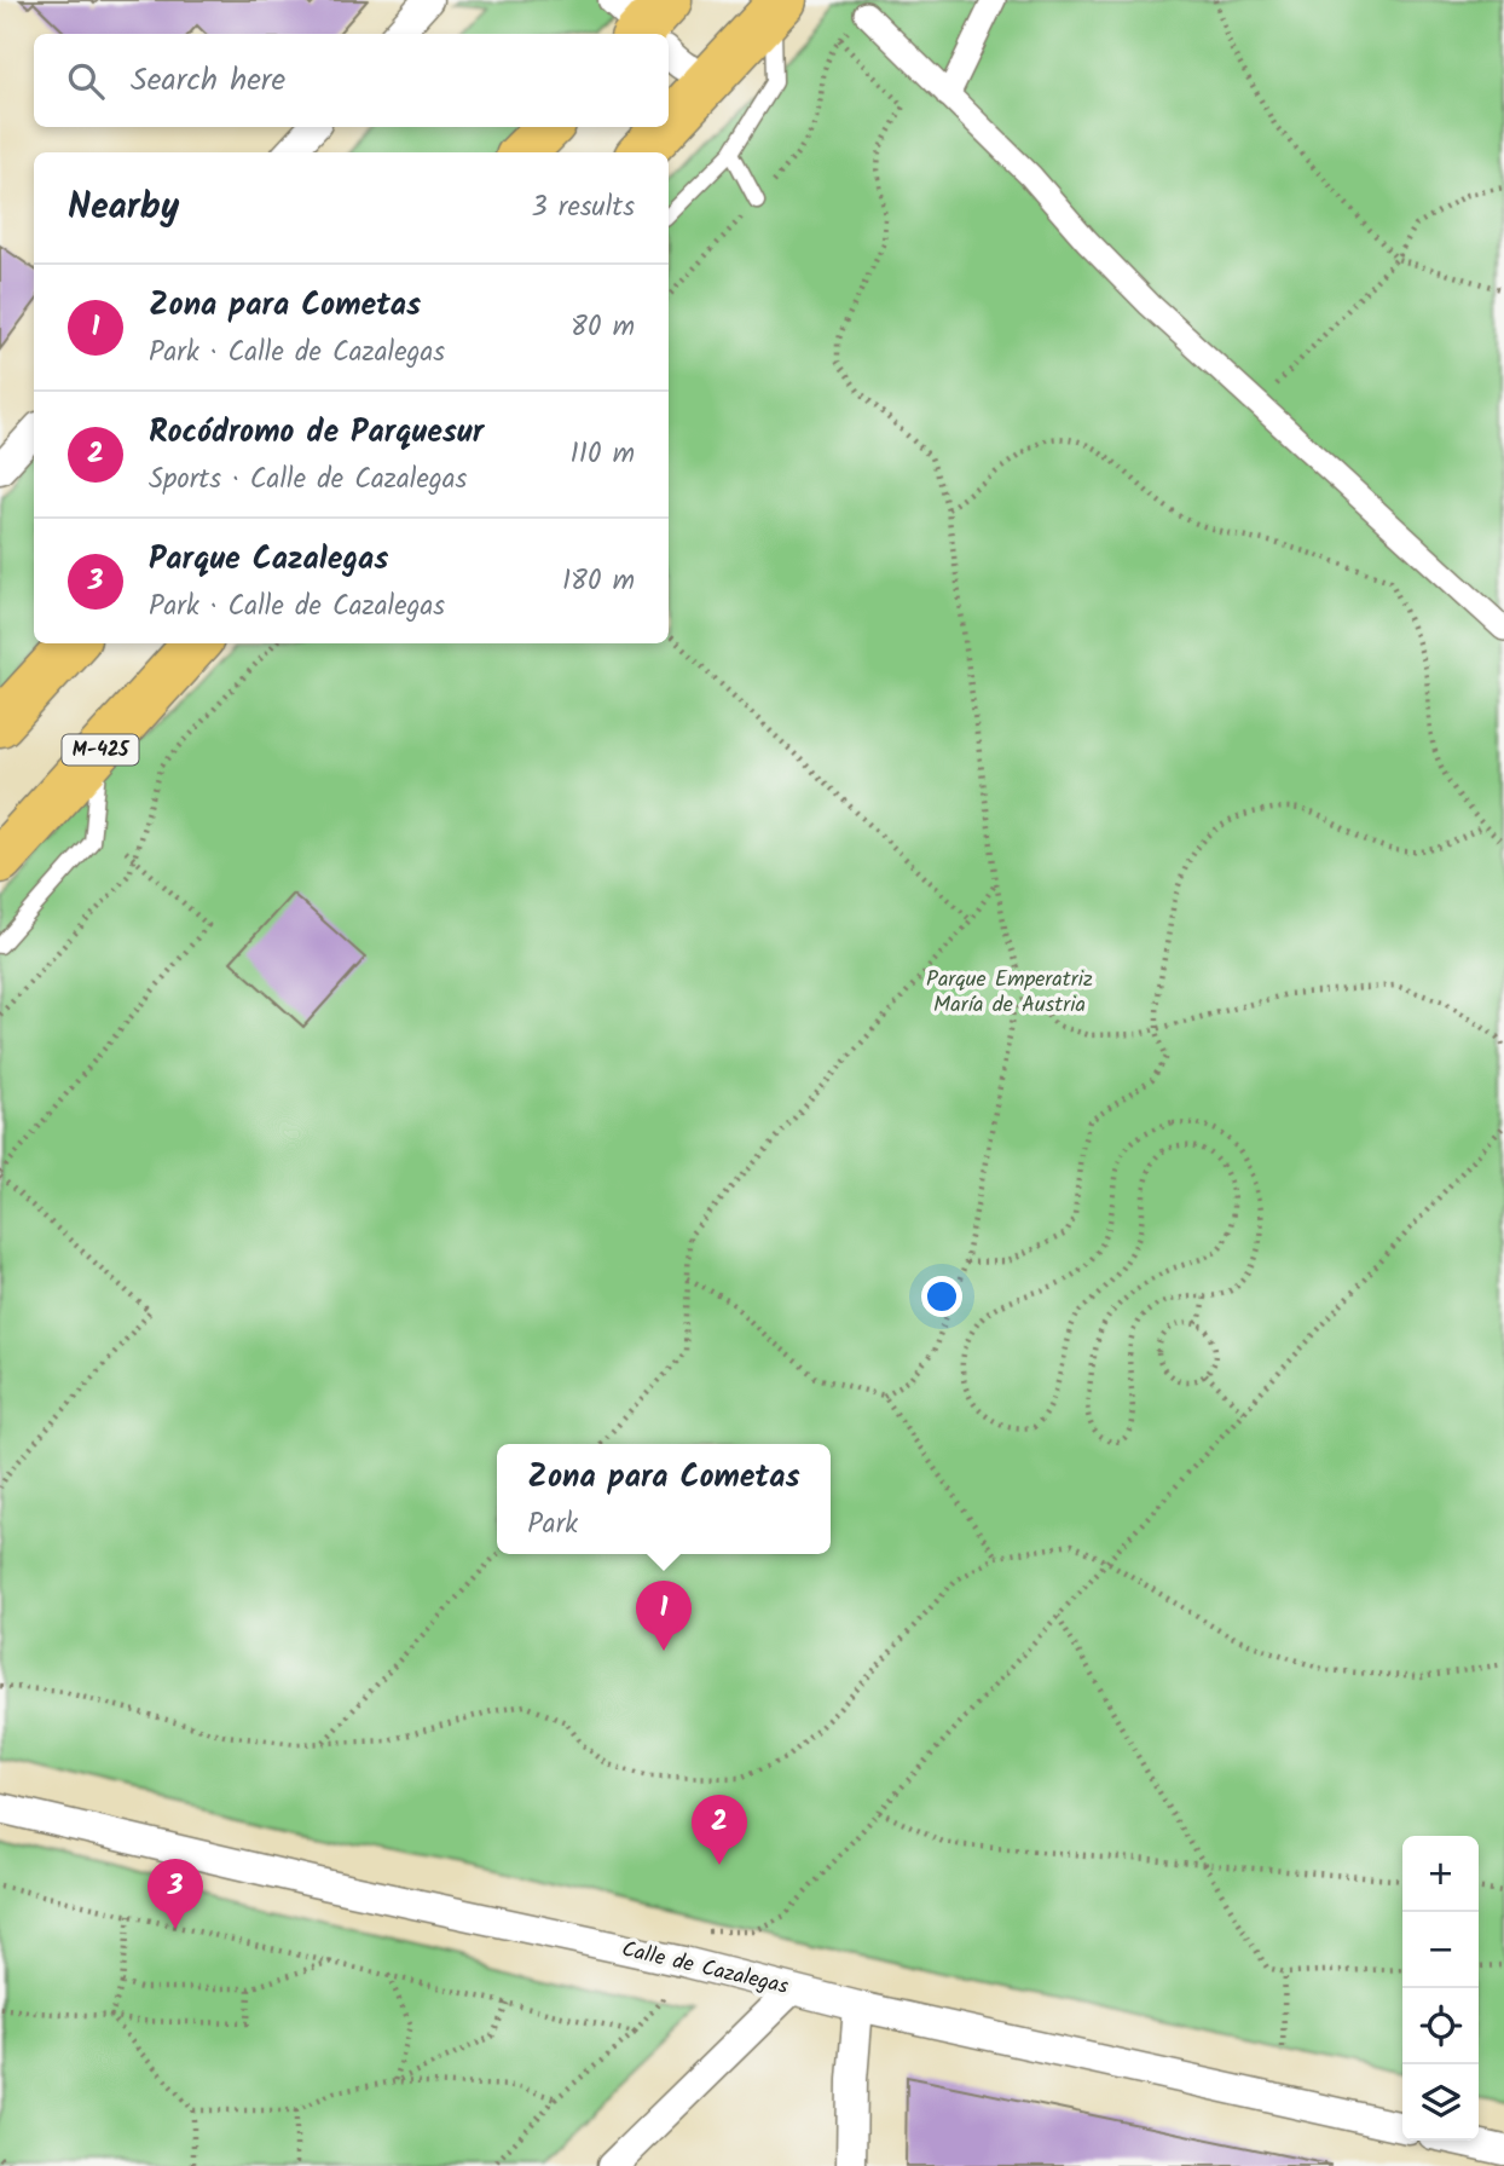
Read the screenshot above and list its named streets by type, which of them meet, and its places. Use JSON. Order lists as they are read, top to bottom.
{
  "streets": {
    "main road": ["M-425"],
    "street": ["Calle de Cazalegas"]
  },
  "parks": ["Parque Emperatriz María de Austria"],
  "page": {
    "search": "Search here",
    "heading": ["Nearby", "3 results"],
    "list": [
      {
        "mark": "1",
        "name": "Zona para Cometas",
        "note": "Park · Calle de Cazalegas",
        "value": "80 m"
      },
      {
        "mark": "2",
        "name": "Rocódromo de Parquesur",
        "note": "Sports · Calle de Cazalegas",
        "value": "110 m"
      },
      {
        "mark": "3",
        "name": "Parque Cazalegas",
        "note": "Park · Calle de Cazalegas",
        "value": "180 m"
      }
    ],
    "popup": ["Zona para Cometas", "Park"],
    "pins": ["1", "2", "3"],
    "map_buttons": ["+", "−"]
  }
}
